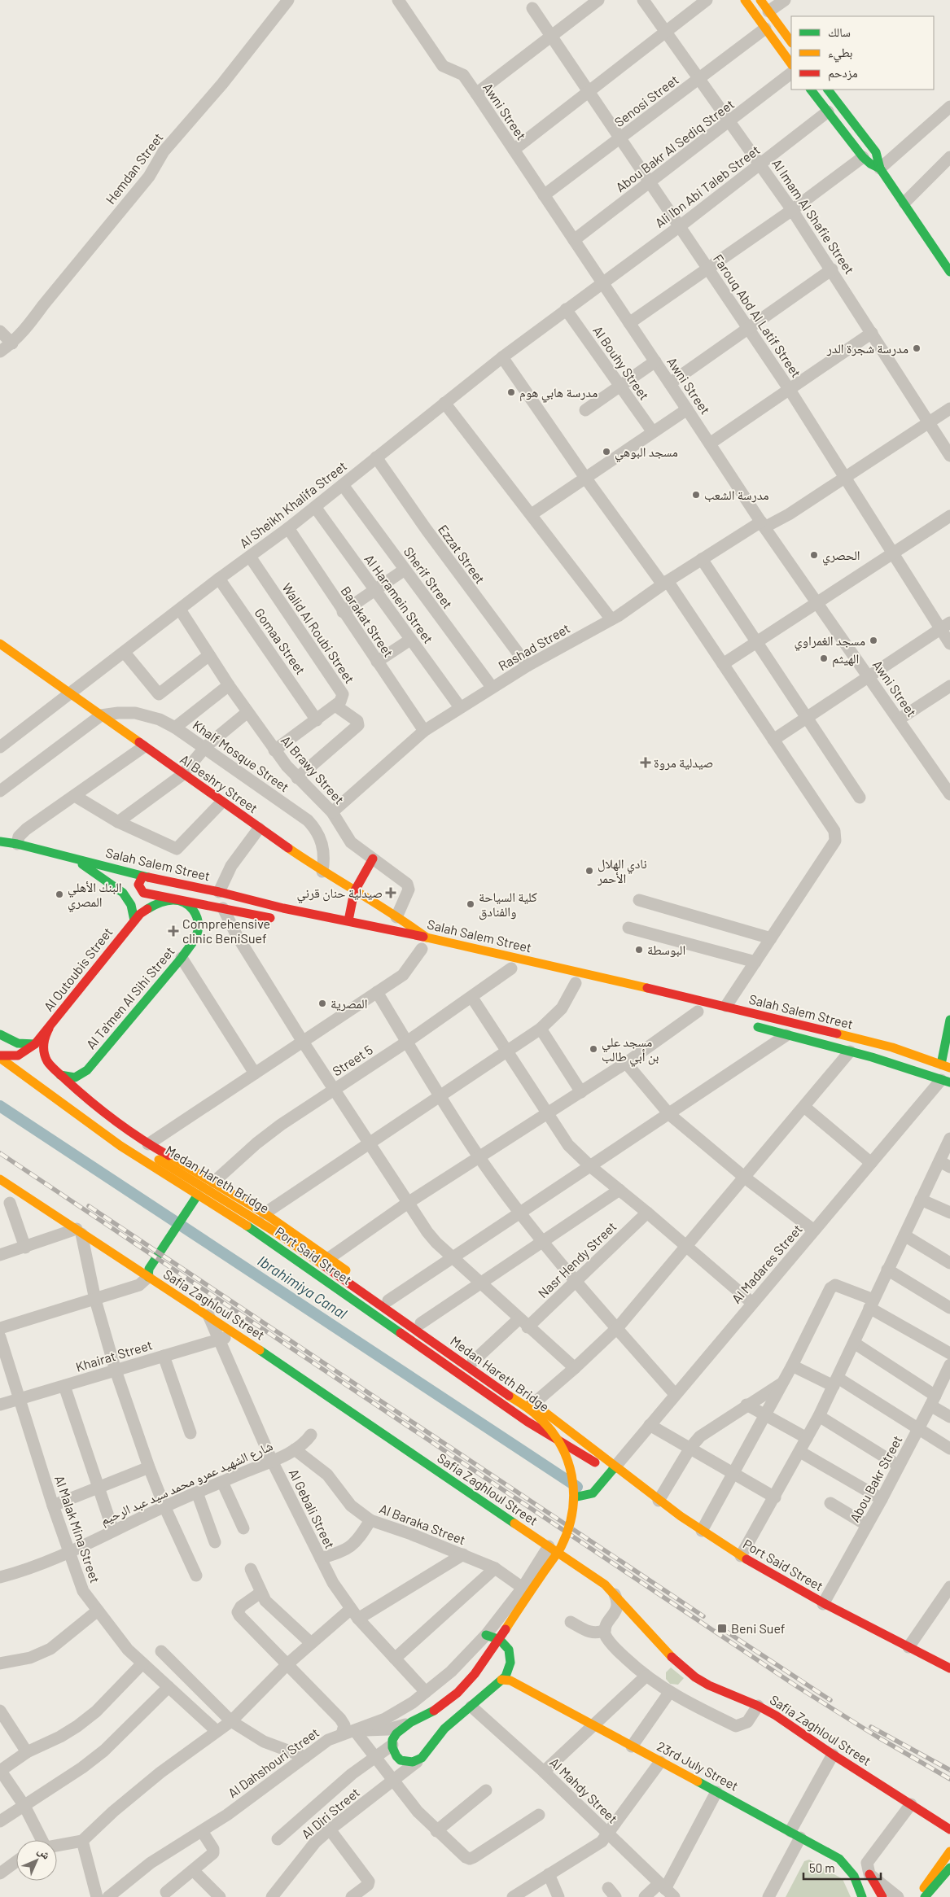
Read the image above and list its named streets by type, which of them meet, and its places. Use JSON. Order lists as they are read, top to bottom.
{
  "streets": {
    "main road": [
      "Al Beshry Street",
      "Salah Salem Street",
      "Al Outoubis Street",
      "Al Ta'men Al Sihi Street",
      "Medan Hareth Bridge",
      "Port Said Street",
      "Safia Zaghloul Street",
      "23rd July Street",
      "Al Diri Street"
    ],
    "street": [
      "Senosi Street",
      "Awni Street",
      "Abou Bakr Al Sediq Street",
      "Hemdan Street",
      "Ali Ibn Abi Taleb Street",
      "Al Imam Al Shafie Street",
      "Farouq Abd Al Latif Street",
      "Al Bouhy Street",
      "Al Sheikh Khalifa Street",
      "Ezzat Street",
      "Sherif Street",
      "Al Haramein Street",
      "Barakat Street",
      "Walid Al Roubi Street",
      "Gomaa Street",
      "Rashad Street",
      "Khalf Mosque Street",
      "Al Brawy Street",
      "Street 5",
      "Nasr Hendy Street",
      "Al Madares Street",
      "Khairat Street",
      "Abou Bakr Street",
      "شارع الشهيد عمرو محمد سيد عبد الرحيم",
      "Al Gebali Street",
      "Al Baraka Street",
      "Al Malak Mina Street",
      "Al Dahshouri Street",
      "Al Mahdy Street"
    ]
  },
  "crossings": [
    ["Senosi Street", "Awni Street"],
    ["Senosi Street", "Al Imam Al Shafie Street"],
    ["Senosi Street", "Farouq Abd Al Latif Street"],
    ["Awni Street", "Abou Bakr Al Sediq Street"],
    ["Awni Street", "Ali Ibn Abi Taleb Street"],
    ["Awni Street", "Al Sheikh Khalifa Street"],
    ["Awni Street", "Rashad Street"],
    ["Abou Bakr Al Sediq Street", "Al Imam Al Shafie Street"],
    ["Abou Bakr Al Sediq Street", "Farouq Abd Al Latif Street"],
    ["Ali Ibn Abi Taleb Street", "Al Imam Al Shafie Street"],
    ["Ali Ibn Abi Taleb Street", "Farouq Abd Al Latif Street"],
    ["Ali Ibn Abi Taleb Street", "Al Sheikh Khalifa Street"],
    ["Al Imam Al Shafie Street", "Rashad Street"],
    ["Farouq Abd Al Latif Street", "Rashad Street"],
    ["Al Bouhy Street", "Al Sheikh Khalifa Street"],
    ["Al Sheikh Khalifa Street", "Ezzat Street"],
    ["Al Sheikh Khalifa Street", "Sherif Street"],
    ["Al Sheikh Khalifa Street", "Al Haramein Street"],
    ["Al Sheikh Khalifa Street", "Barakat Street"],
    ["Al Sheikh Khalifa Street", "Walid Al Roubi Street"],
    ["Al Sheikh Khalifa Street", "Gomaa Street"],
    ["Al Sheikh Khalifa Street", "Al Brawy Street"],
    ["Al Sheikh Khalifa Street", "Al Beshry Street"],
    ["Ezzat Street", "Rashad Street"],
    ["Sherif Street", "Rashad Street"],
    ["Al Haramein Street", "Rashad Street"],
    ["Barakat Street", "Rashad Street"],
    ["Rashad Street", "Al Brawy Street"],
    ["Khalf Mosque Street", "Al Beshry Street"],
    ["Al Brawy Street", "Al Beshry Street"],
    ["Al Beshry Street", "Salah Salem Street"],
    ["Salah Salem Street", "Street 5"],
    ["Salah Salem Street", "Al Madares Street"],
    ["Al Outoubis Street", "Al Ta'men Al Sihi Street"],
    ["Al Outoubis Street", "Port Said Street"],
    ["Al Ta'men Al Sihi Street", "Port Said Street"],
    ["Street 5", "Port Said Street"],
    ["Medan Hareth Bridge", "Port Said Street"],
    ["Medan Hareth Bridge", "Al Dahshouri Street"],
    ["Port Said Street", "Nasr Hendy Street"],
    ["Port Said Street", "Al Madares Street"],
    ["Port Said Street", "Abou Bakr Street"],
    ["Safia Zaghloul Street", "Khairat Street"],
    ["Safia Zaghloul Street", "Al Gebali Street"],
    ["Safia Zaghloul Street", "Al Dahshouri Street"],
    ["Khairat Street", "Al Gebali Street"],
    ["Khairat Street", "Al Malak Mina Street"],
    ["شارع الشهيد عمرو محمد سيد عبد الرحيم", "Al Gebali Street"],
    ["شارع الشهيد عمرو محمد سيد عبد الرحيم", "Al Baraka Street"],
    ["شارع الشهيد عمرو محمد سيد عبد الرحيم", "Al Malak Mina Street"],
    ["Al Gebali Street", "Al Dahshouri Street"],
    ["Al Baraka Street", "Al Dahshouri Street"],
    ["23rd July Street", "Al Diri Street"],
    ["Al Mahdy Street", "Al Diri Street"]
  ],
  "water": ["Ibrahimiya Canal"],
  "places": {
    "other": [
      "مدرسة شجرة الدر",
      "مدرسة هابي هوم",
      "مسجد البوهي",
      "مدرسة الشعب",
      "الحصري",
      "مسجد الغمراوي",
      "الهيثم",
      "نادي الهلال الأحمر",
      "البنك الأهلي المصري",
      "كلية السياحة والفنادق",
      "البوسطة",
      "المصرية",
      "مسجد علي بن أبي طالب"
    ],
    "health": ["صيدلية مروة", "صيدلية حنان قرني", "Comprehensive clinic BeniSuef"],
    "transit": ["Beni Suef"]
  },
  "legend": ["سالك", "بطيء", "مزدحم"],
  "scale_bar": "50 m",
  "north": "top right"
}
